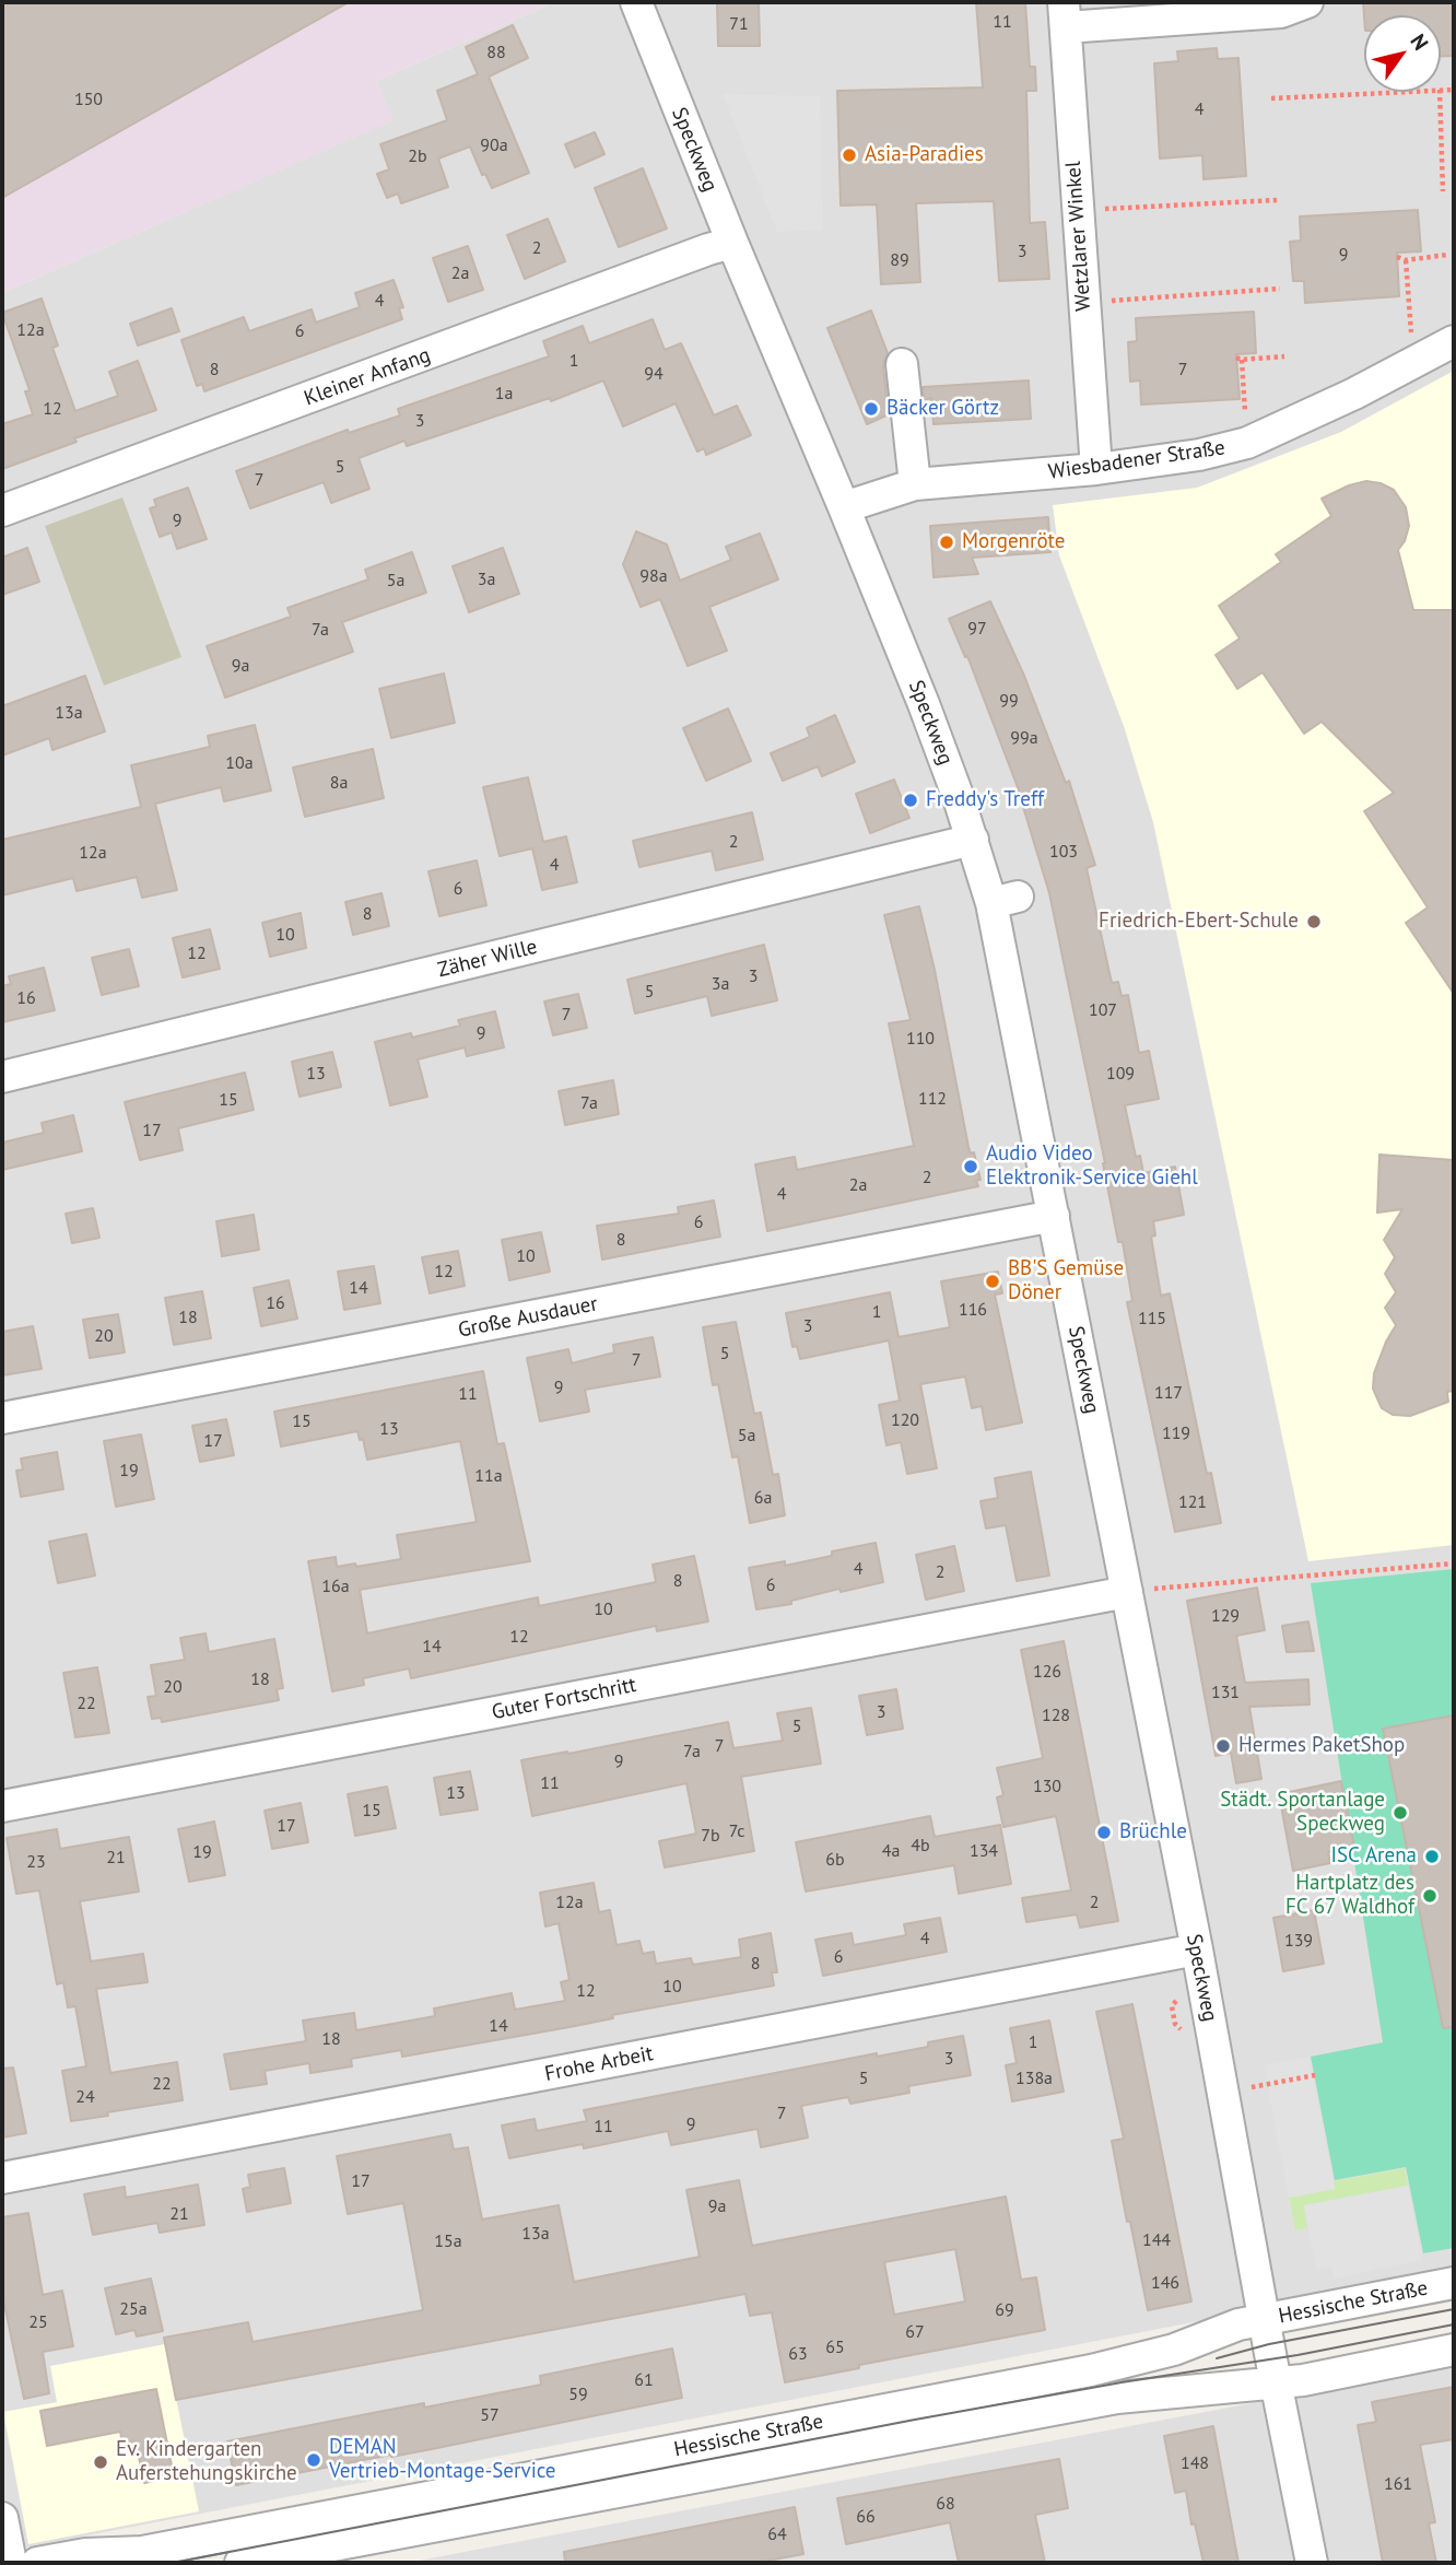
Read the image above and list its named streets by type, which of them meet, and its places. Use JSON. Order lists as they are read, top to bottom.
{
  "streets": {
    "street": [
      "Speckweg",
      "Wetzlarer Winkel",
      "Kleiner Anfang",
      "Wiesbadener Straße",
      "Zäher Wille",
      "Große Ausdauer",
      "Guter Fortschritt",
      "Frohe Arbeit",
      "Hessische Straße"
    ]
  },
  "crossings": [
    ["Speckweg", "Kleiner Anfang"],
    ["Speckweg", "Wiesbadener Straße"],
    ["Speckweg", "Zäher Wille"],
    ["Speckweg", "Große Ausdauer"],
    ["Speckweg", "Guter Fortschritt"],
    ["Speckweg", "Frohe Arbeit"],
    ["Speckweg", "Hessische Straße"],
    ["Wetzlarer Winkel", "Wiesbadener Straße"]
  ],
  "places": [
    "Asia-Paradies",
    "Bäcker Görtz",
    "Morgenröte",
    "Freddy's Treff",
    "Friedrich-Ebert-Schule",
    "Audio Video Elektronik-Service Giehl",
    "BB'S Gemüse Döner",
    "Hermes PaketShop",
    "Städt. Sportanlage Speckweg",
    "Brüchle",
    "ISC Arena",
    "Hartplatz des FC 67 Waldhof",
    "DEMAN Vertrieb-Montage-Service",
    "Ev. Kindergarten Auferstehungskirche"
  ],
  "house_numbers": [
    "11",
    "71",
    "88",
    "150",
    "4",
    "90a",
    "2b",
    "2",
    "3",
    "9",
    "89",
    "2a",
    "4",
    "12a",
    "6",
    "1",
    "8",
    "7",
    "94",
    "1a",
    "12",
    "3",
    "5",
    "7",
    "9",
    "98a",
    "3a",
    "5a",
    "97",
    "7a",
    "9a",
    "99",
    "13a",
    "99a",
    "10a",
    "8a",
    "2",
    "103",
    "12a",
    "4",
    "6",
    "8",
    "10",
    "12",
    "3",
    "3a",
    "5",
    "16",
    "107",
    "7",
    "9",
    "110",
    "13",
    "109",
    "112",
    "15",
    "7a",
    "17",
    "2",
    "2a",
    "4",
    "6",
    "8",
    "10",
    "12",
    "14",
    "16",
    "116",
    "1",
    "18",
    "115",
    "3",
    "20",
    "5",
    "7",
    "9",
    "117",
    "11",
    "120",
    "15",
    "13",
    "119",
    "5a",
    "17",
    "19",
    "11a",
    "6a",
    "121",
    "4",
    "2",
    "8",
    "6",
    "16a",
    "10",
    "129",
    "12",
    "14",
    "126",
    "18",
    "20",
    "131",
    "22",
    "3",
    "128",
    "5",
    "7",
    "7a",
    "9",
    "11",
    "130",
    "13",
    "15",
    "17",
    "7c",
    "7b",
    "4b",
    "4a",
    "134",
    "19",
    "21",
    "6b",
    "23",
    "12a",
    "2",
    "4",
    "139",
    "6",
    "8",
    "10",
    "12",
    "14",
    "18",
    "1",
    "3",
    "5",
    "138a",
    "22",
    "24",
    "7",
    "9",
    "11",
    "17",
    "9a",
    "21",
    "13a",
    "144",
    "15a",
    "146",
    "25a",
    "69",
    "25",
    "67",
    "65",
    "63",
    "61",
    "59",
    "57",
    "148",
    "161",
    "68",
    "66",
    "64"
  ],
  "north": "top right"
}
